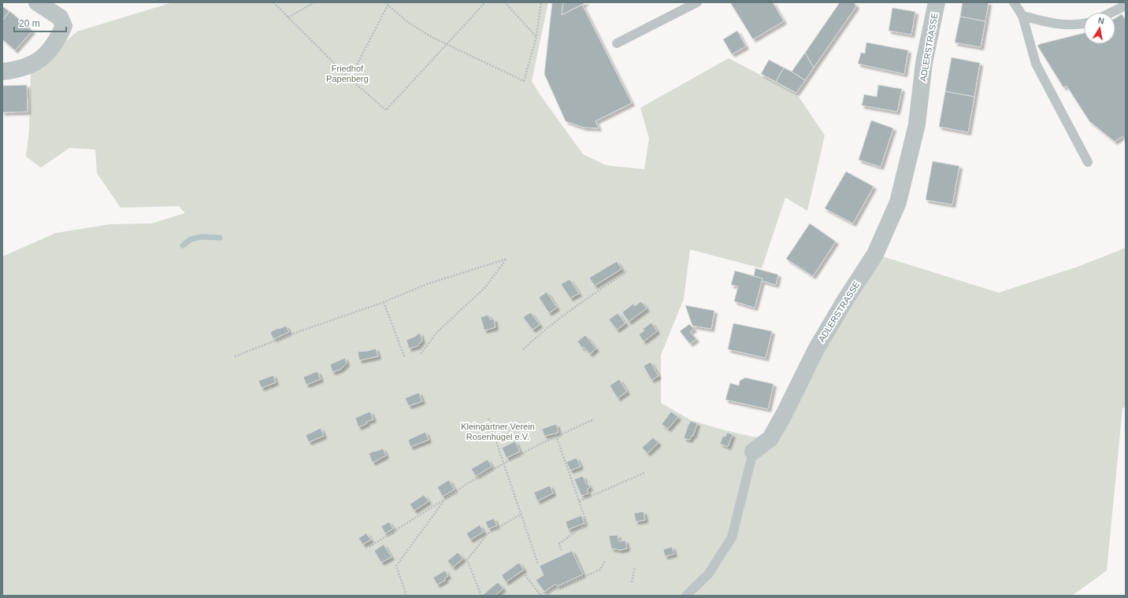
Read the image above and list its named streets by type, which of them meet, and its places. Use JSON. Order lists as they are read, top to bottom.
{
  "streets": {
    "street": ["ADLERSTRASSE"]
  },
  "parks": ["Friedhof Papenberg", "Kleingärtner Verein Rosenhügel e.V."],
  "scale_bar": "20 m",
  "north": "top"
}
